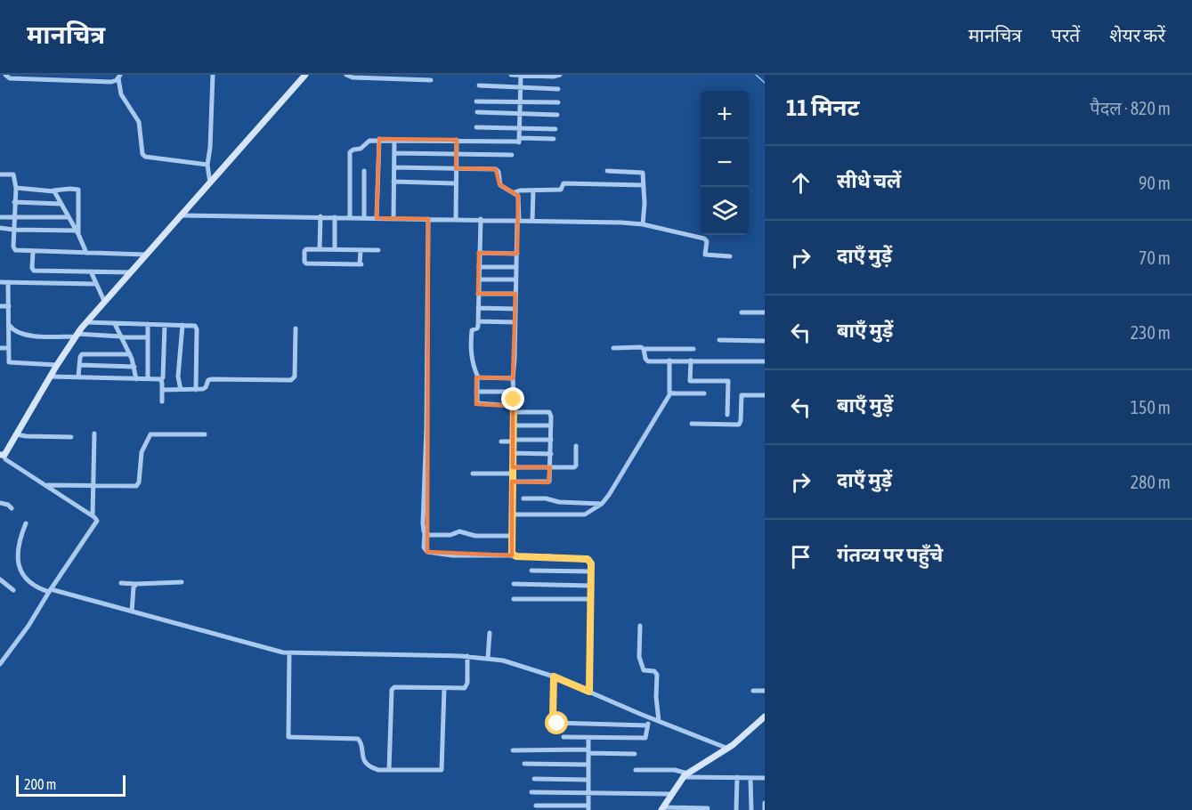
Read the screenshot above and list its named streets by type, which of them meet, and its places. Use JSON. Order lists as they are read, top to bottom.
{
  "scale_bar": "200 m",
  "page": {
    "header": "मानचित्र",
    "nav": ["मानचित्र", "परतें", "शेयर करें"],
    "heading": ["11 मिनट", "पैदल · 820 m"],
    "map_buttons": ["+", "−"],
    "list": [
      ["सीधे चलें", "90 m"],
      ["दाएँ मुड़ें", "70 m"],
      ["बाएँ मुड़ें", "230 m"],
      ["बाएँ मुड़ें", "150 m"],
      ["दाएँ मुड़ें", "280 m"],
      "गंतव्य पर पहुँचे"
    ],
    "scale": "200 m"
  }
}
